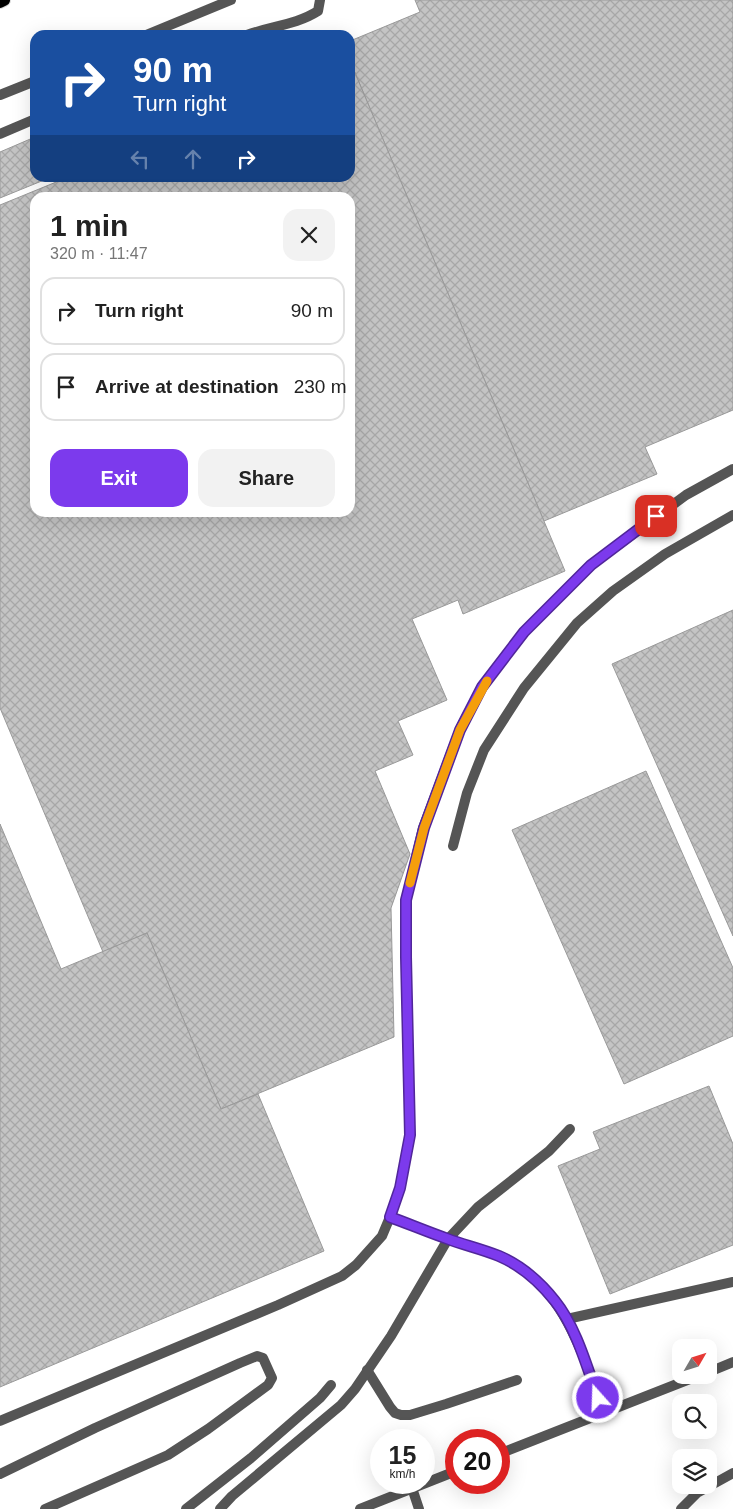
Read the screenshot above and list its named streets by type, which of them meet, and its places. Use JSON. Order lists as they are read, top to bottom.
{
  "north": "top right",
  "page": {
    "turn": ["90 m", "Turn right"],
    "heading": ["1 min", "320 m · 11:47"],
    "list": [
      {
        "name": "Turn right",
        "value": "90 m"
      },
      {
        "name": "Arrive at destination",
        "value": "230 m"
      }
    ],
    "buttons": ["Exit", "Share"],
    "speed": "15 km/h",
    "limit": "20"
  }
}
